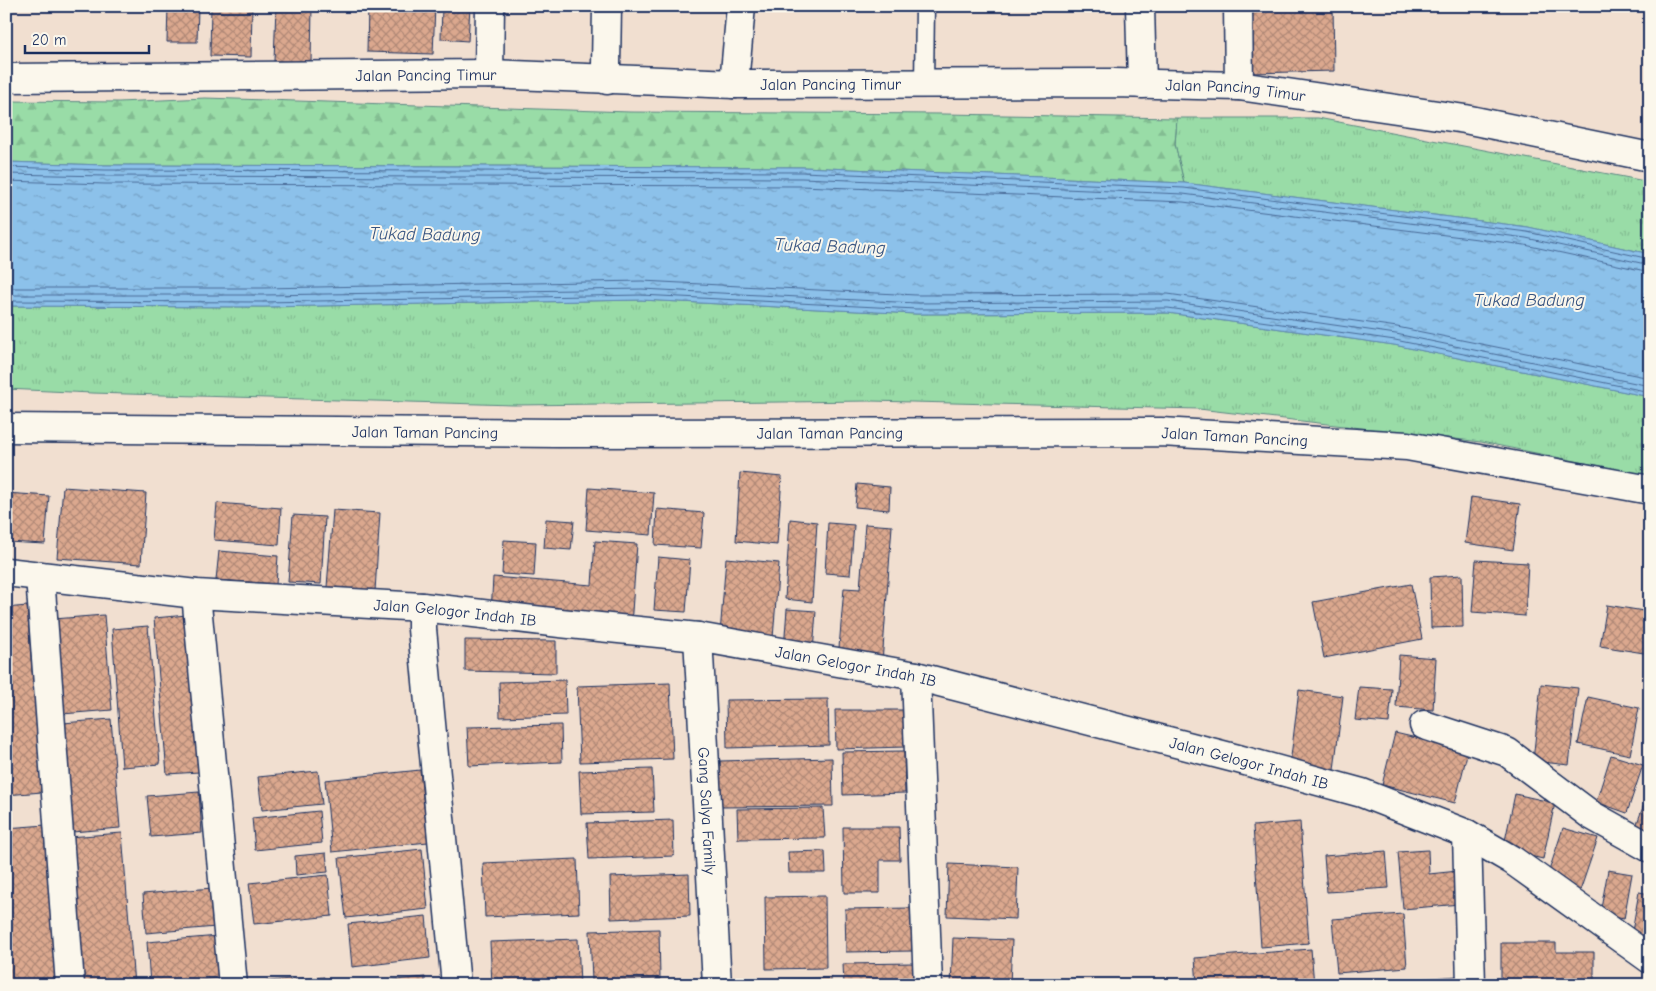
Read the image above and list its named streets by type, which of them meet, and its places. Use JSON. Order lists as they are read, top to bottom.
{
  "streets": {
    "street": [
      "Jalan Pancing Timur",
      "Jalan Taman Pancing",
      "Jalan Gelogor Indah IB",
      "Gang Salya Family"
    ]
  },
  "crossings": [
    ["Jalan Gelogor Indah IB", "Gang Salya Family"]
  ],
  "water": ["Tukad Badung"],
  "scale_bar": "20 m"
}
